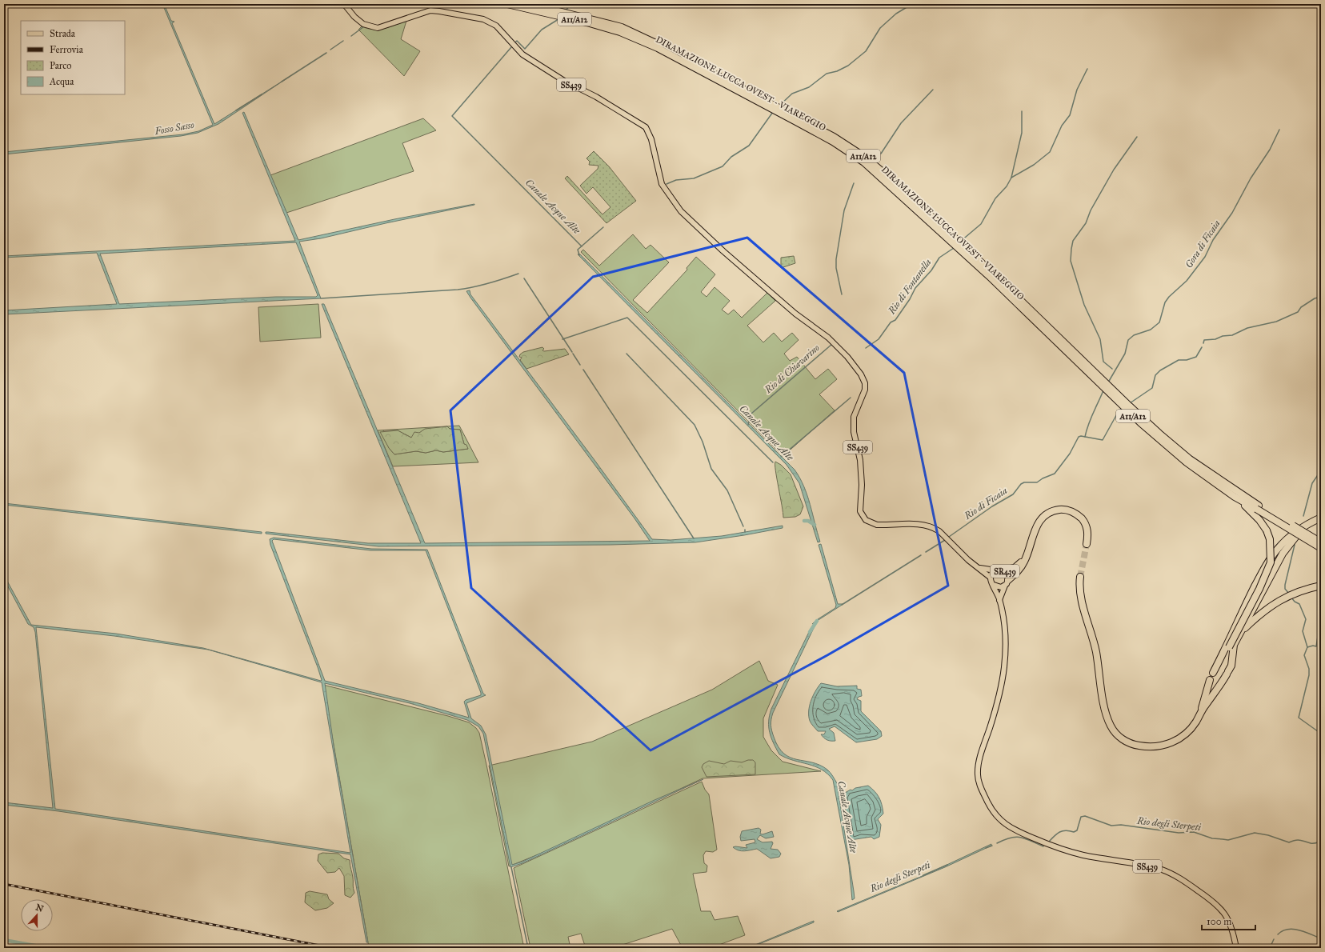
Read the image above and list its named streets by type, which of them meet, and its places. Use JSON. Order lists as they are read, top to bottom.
{
  "streets": {
    "highway": ["A11/A12", "DIRAMAZIONE LUCCA OVEST - VIAREGGIO"],
    "main road": ["SS439", "SR439"]
  },
  "crossings": [
    ["SS439", "SR439"]
  ],
  "water": [
    "Fosso Sasso",
    "Canale Acque Alte",
    "Gora di Ficaia",
    "Rio di Fontanella",
    "Rio di Chiavarino",
    "Rio di Ficaia",
    "Rio degli Sterpeti"
  ],
  "legend": [
    "Strada",
    "Ferrovia",
    "Parco",
    "Acqua"
  ],
  "scale_bar": "100 m",
  "north": "top"
}
